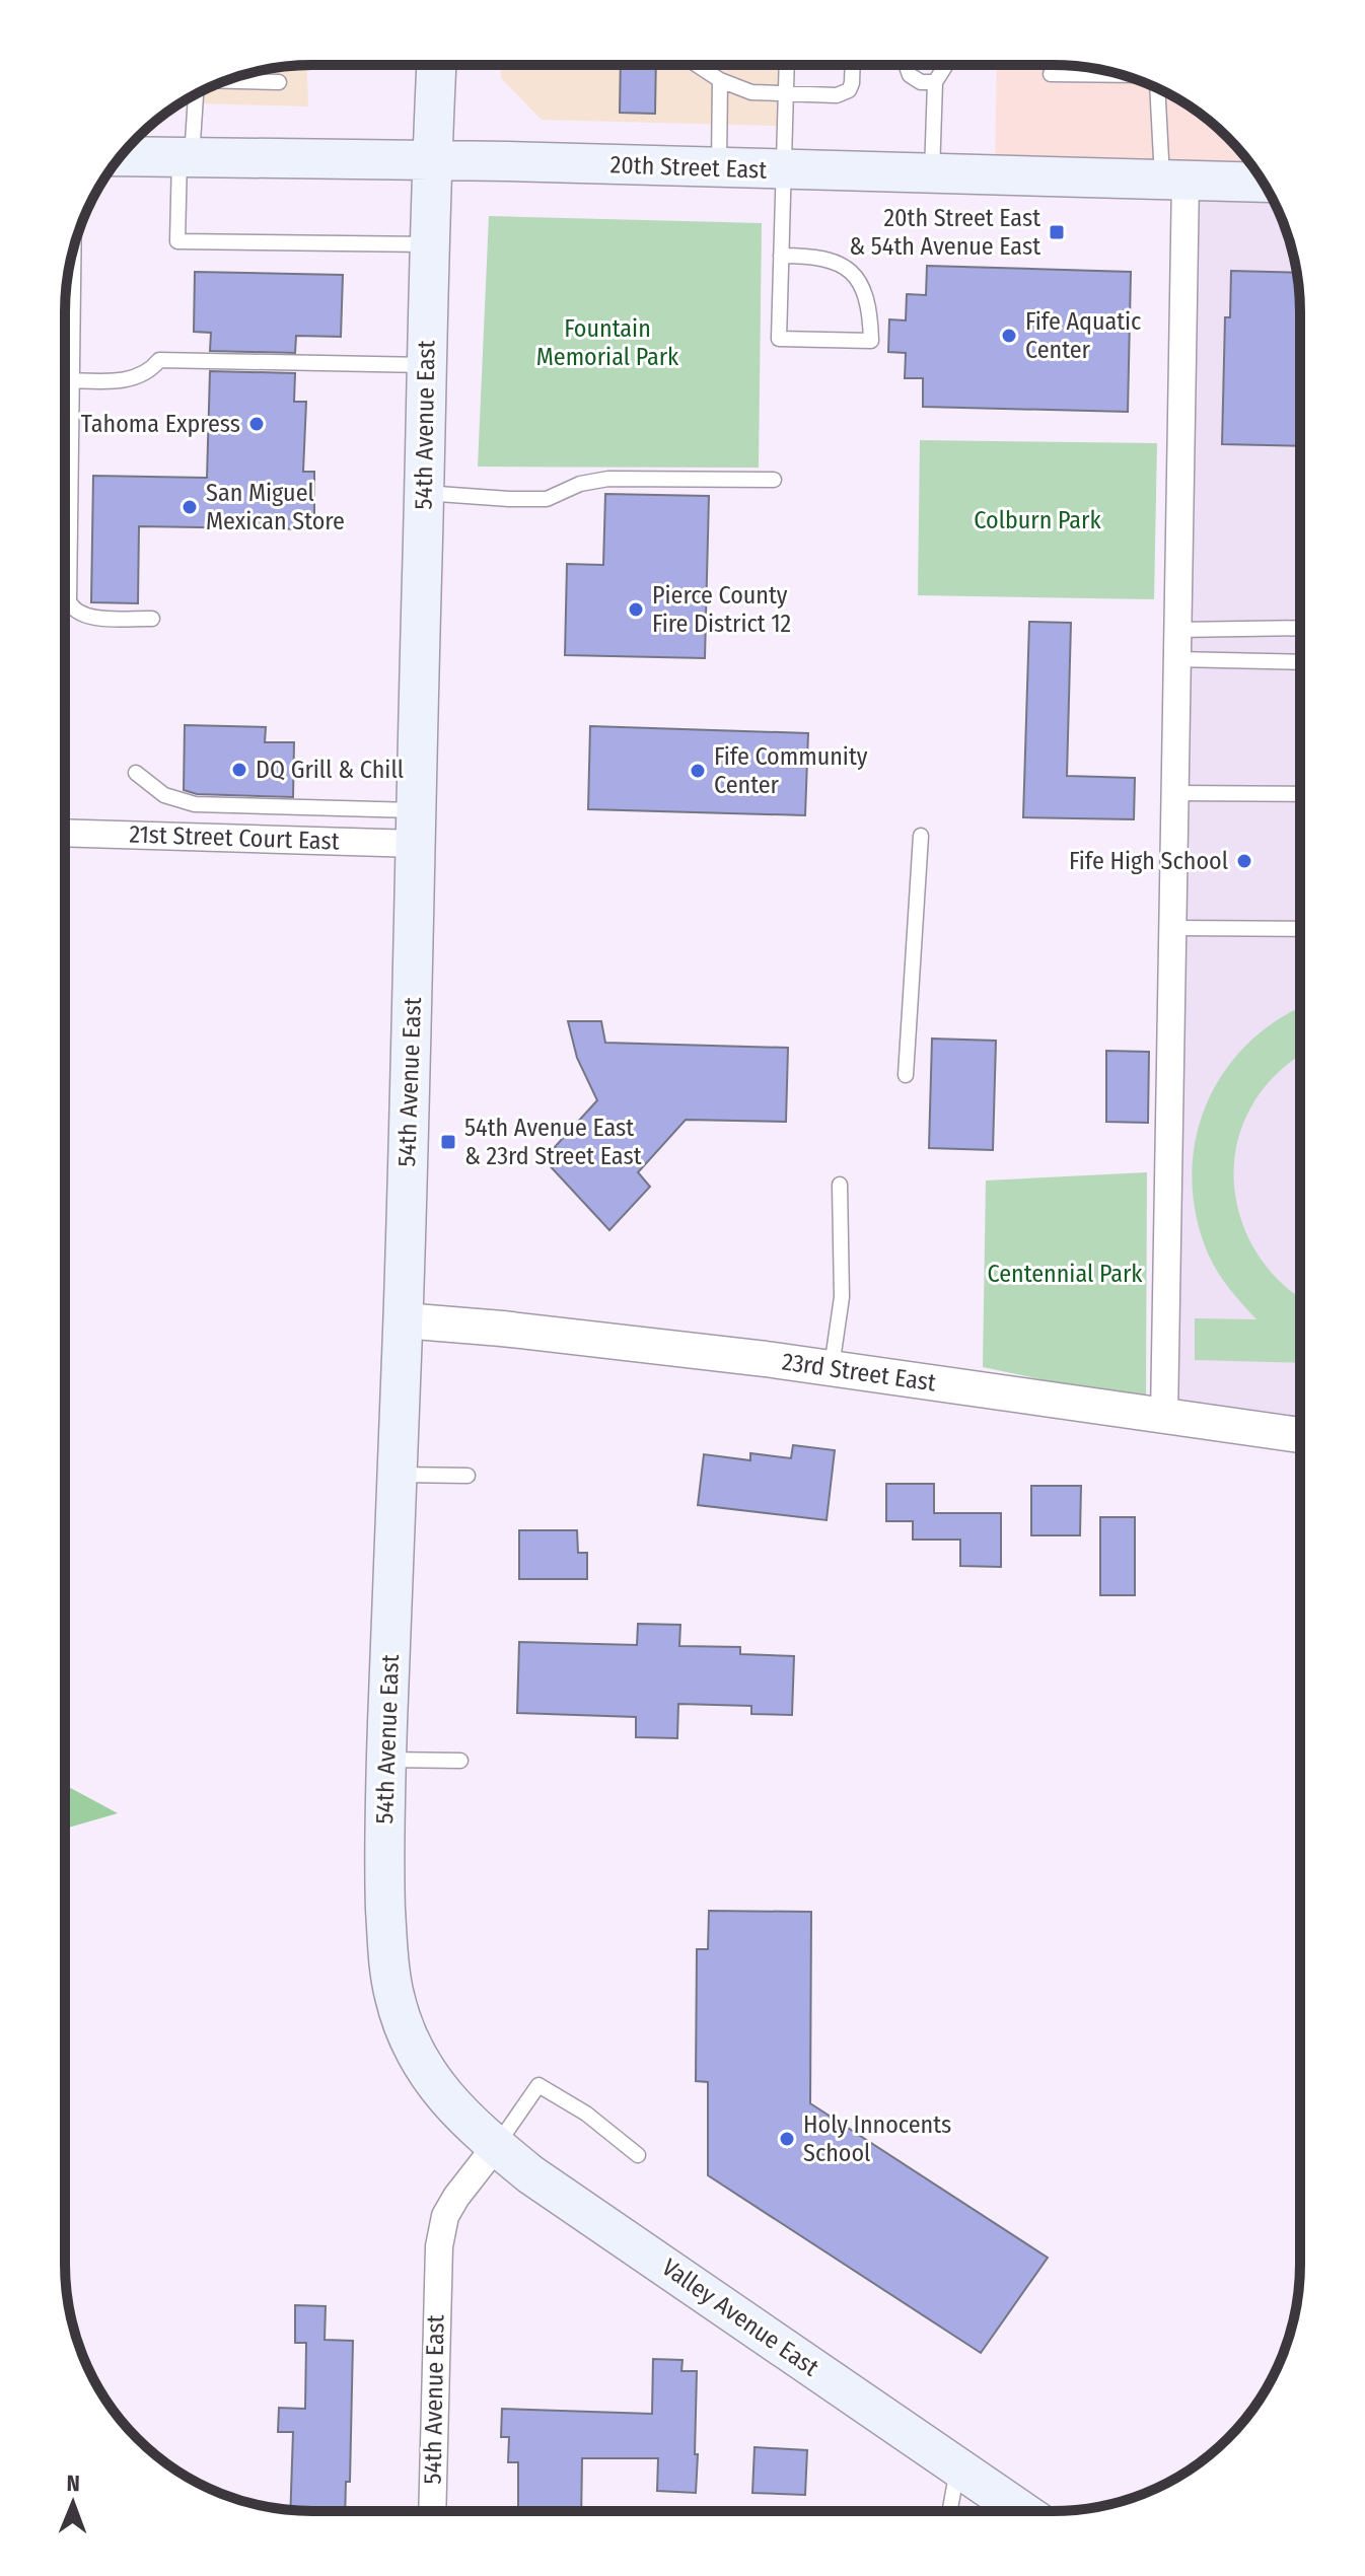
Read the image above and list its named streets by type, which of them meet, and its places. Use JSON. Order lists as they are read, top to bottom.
{
  "streets": {
    "main road": ["20th Street East", "54th Avenue East", "Valley Avenue East"],
    "street": ["21st Street Court East", "23rd Street East"]
  },
  "crossings": [
    ["20th Street East", "54th Avenue East"],
    ["54th Avenue East", "21st Street Court East"],
    ["54th Avenue East", "23rd Street East"],
    ["54th Avenue East", "Valley Avenue East"]
  ],
  "parks": ["Fountain Memorial Park", "Colburn Park", "Centennial Park"],
  "places": {
    "transit": ["20th Street East & 54th Avenue East", "54th Avenue East & 23rd Street East"],
    "other": [
      "Fife Aquatic Center",
      "Tahoma Express",
      "San Miguel Mexican Store",
      "Pierce County Fire District 12",
      "DQ Grill & Chill",
      "Fife Community Center",
      "Fife High School",
      "Holy Innocents School"
    ]
  },
  "north": "top"
}
